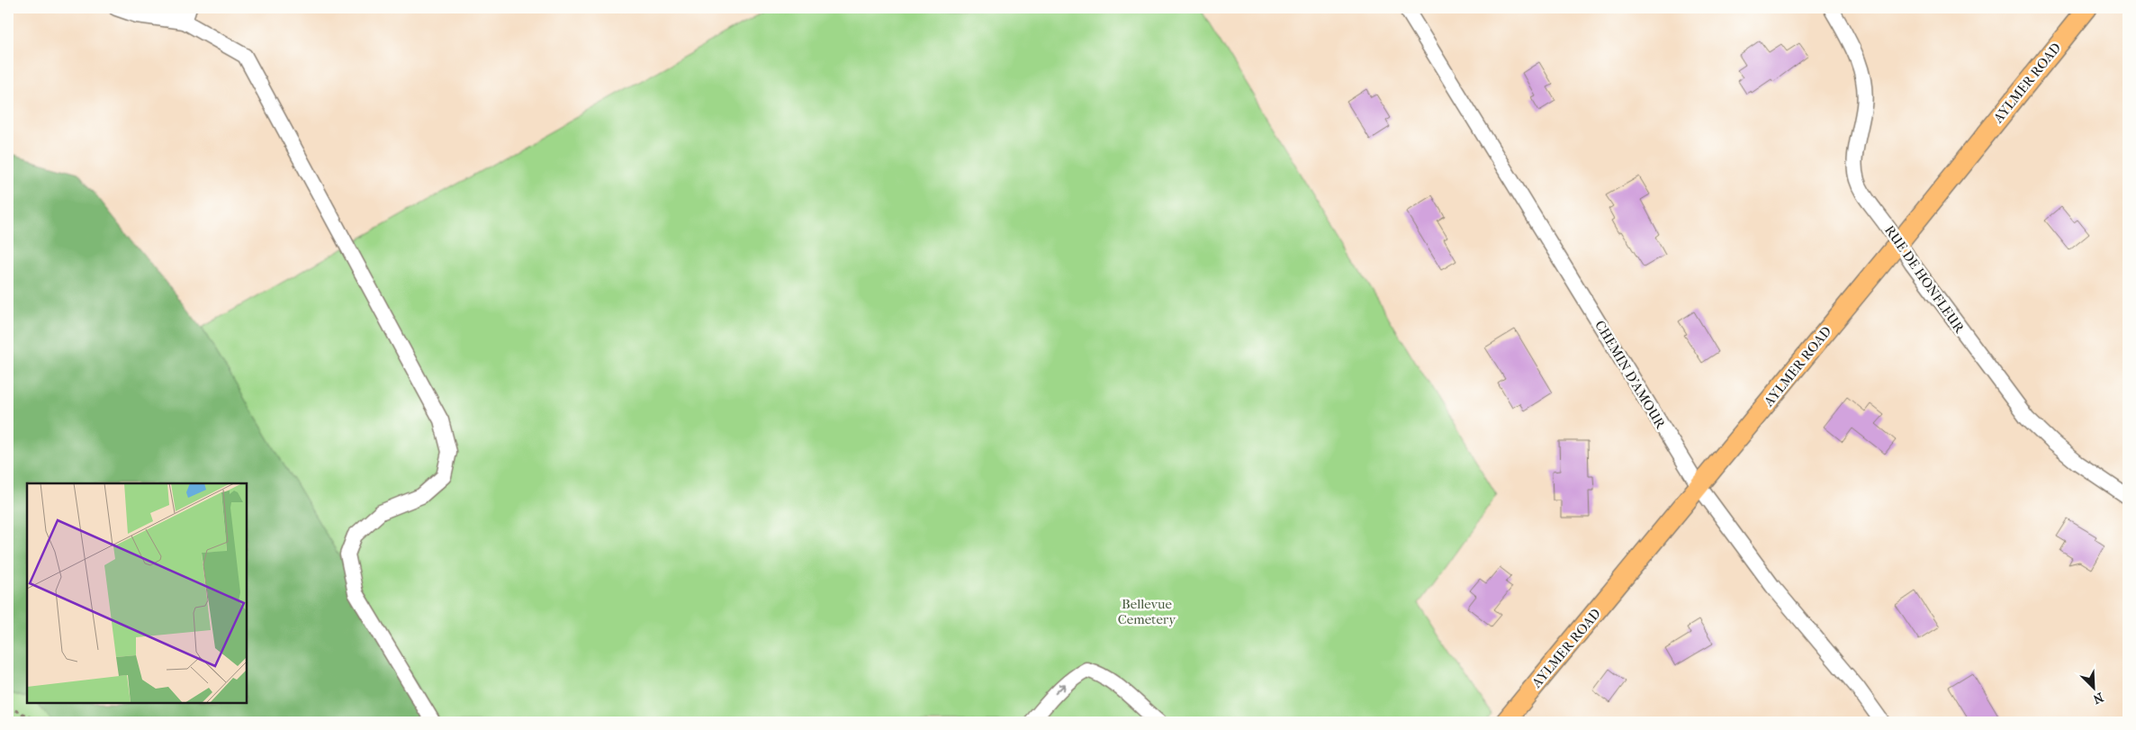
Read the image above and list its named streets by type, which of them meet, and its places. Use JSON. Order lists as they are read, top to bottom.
{
  "streets": {
    "main road": ["AYLMER ROAD"],
    "street": ["RUE DE HONFLEUR", "CHEMIN D'AMOUR"]
  },
  "crossings": [
    ["AYLMER ROAD", "RUE DE HONFLEUR"],
    ["AYLMER ROAD", "CHEMIN D'AMOUR"]
  ],
  "parks": ["Bellevue Cemetery"],
  "north": "bottom right"
}
